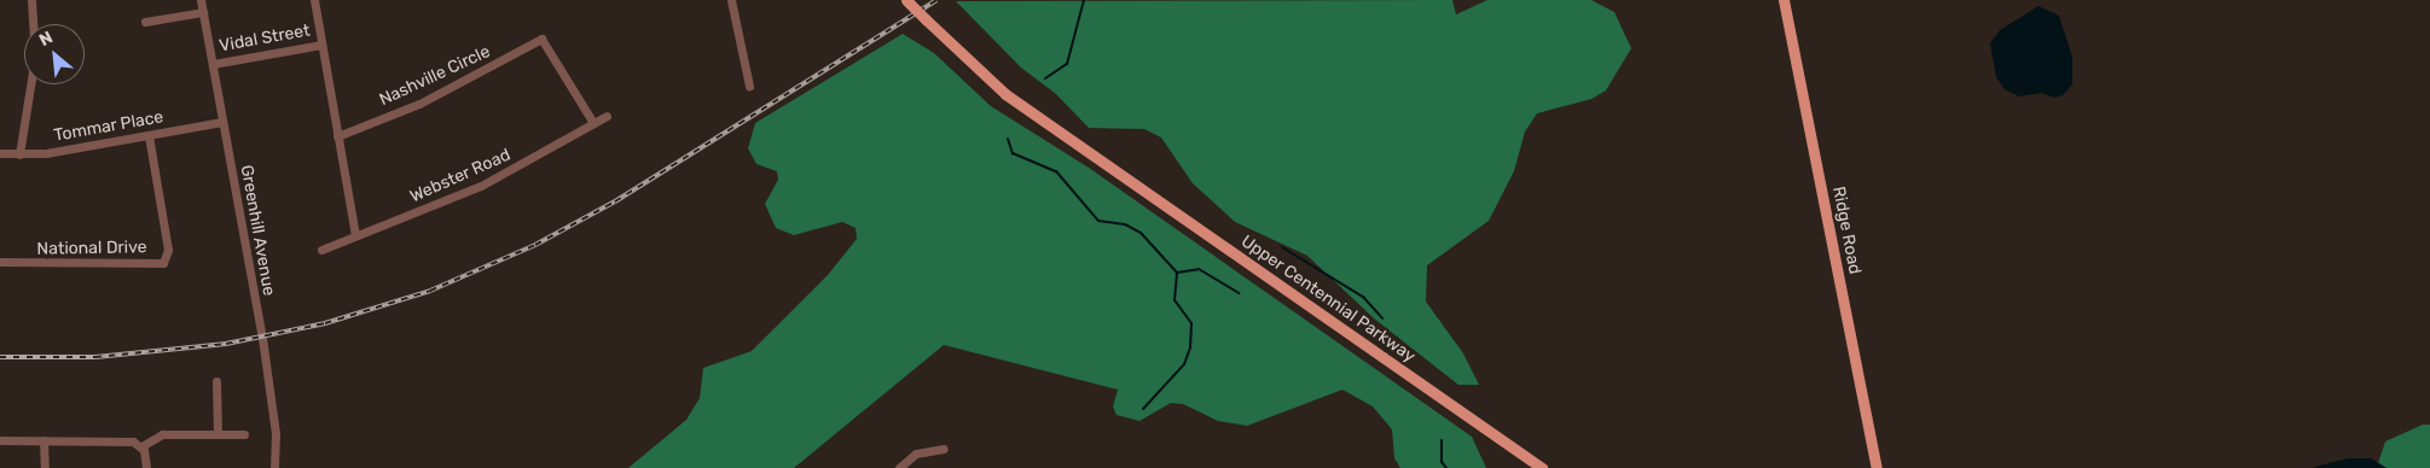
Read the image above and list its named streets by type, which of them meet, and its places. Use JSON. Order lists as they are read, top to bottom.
{
  "streets": {
    "main road": ["Ridge Road", "Upper Centennial Parkway"],
    "street": [
      "Vidal Street",
      "Nashville Circle",
      "Tommar Place",
      "Webster Road",
      "Greenhill Avenue",
      "National Drive"
    ]
  },
  "crossings": [
    ["Vidal Street", "Greenhill Avenue"],
    ["Nashville Circle", "Webster Road"],
    ["Tommar Place", "Greenhill Avenue"],
    ["Tommar Place", "National Drive"]
  ],
  "north": "top left"
}
